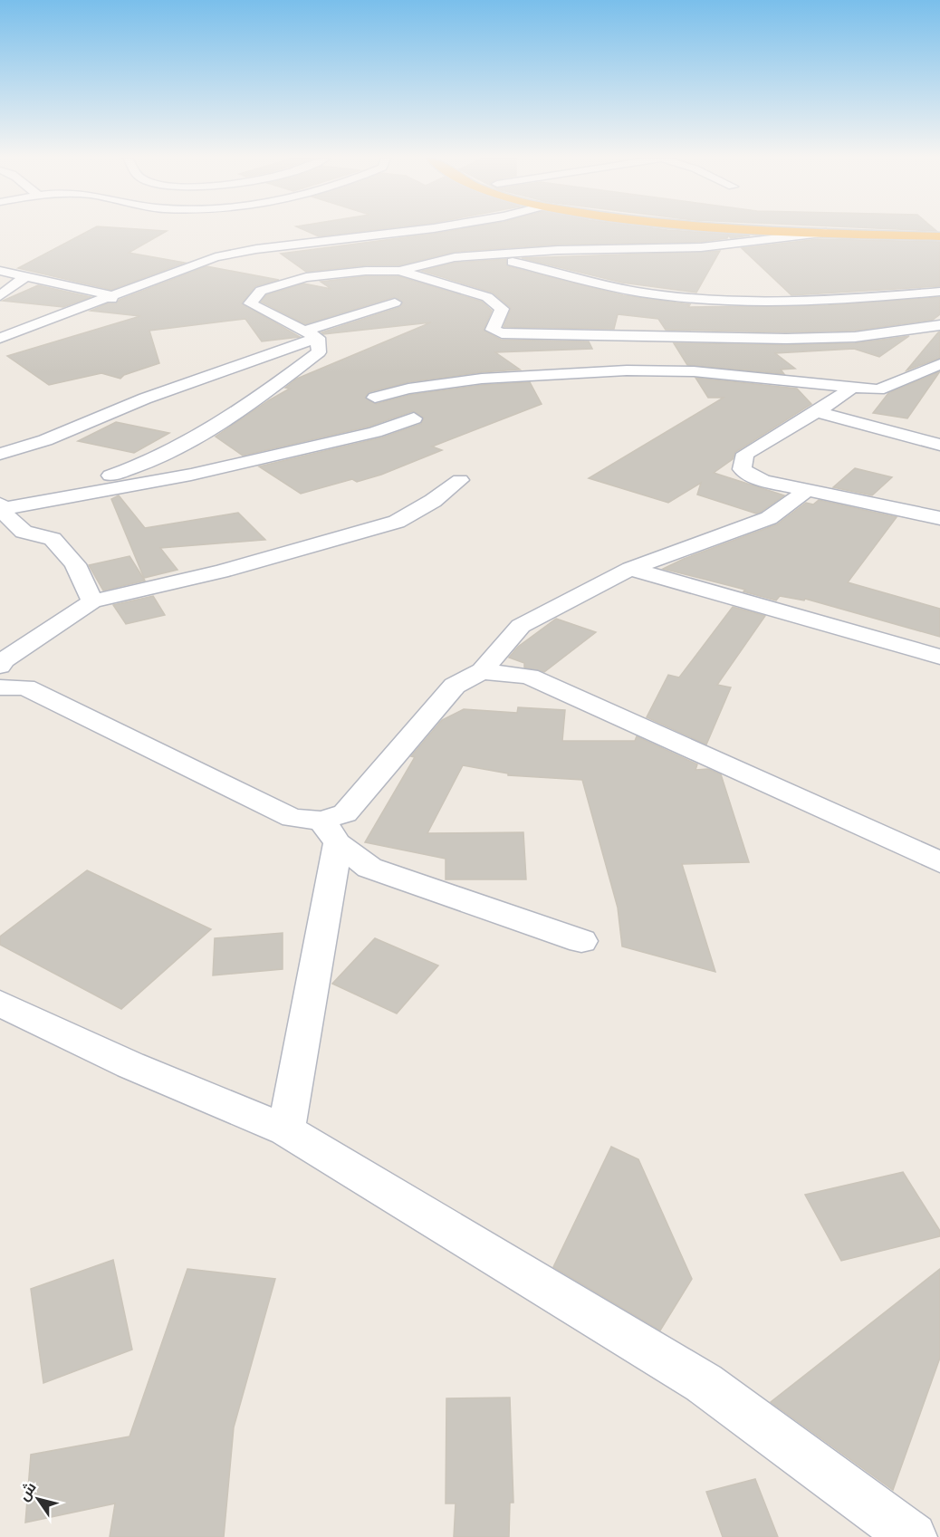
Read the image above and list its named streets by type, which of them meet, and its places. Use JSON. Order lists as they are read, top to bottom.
{
  "north": "top left"
}
